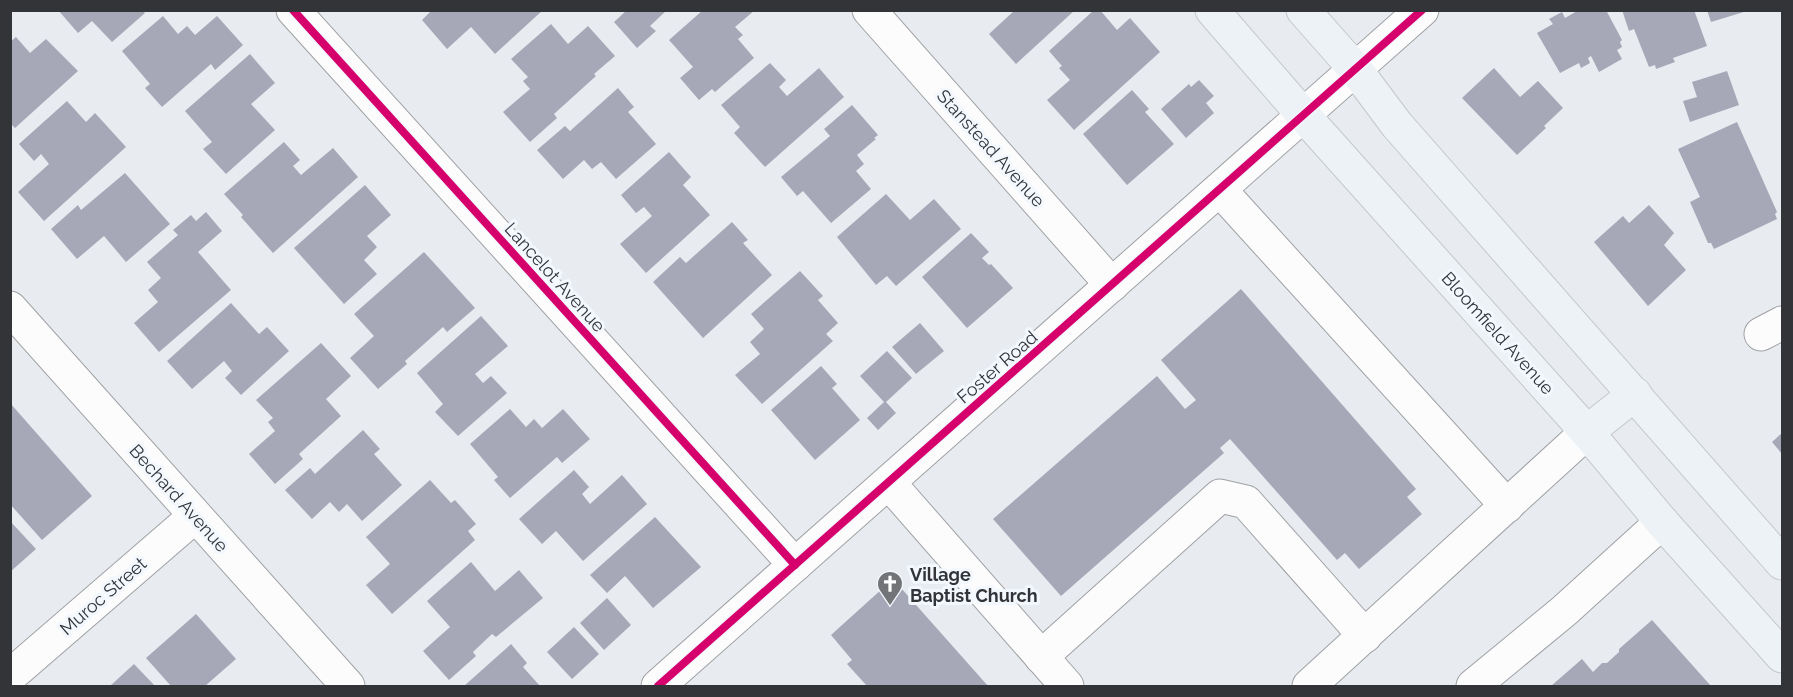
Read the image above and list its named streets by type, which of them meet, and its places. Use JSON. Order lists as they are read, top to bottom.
{
  "streets": {
    "main road": ["Bloomfield Avenue"],
    "street": [
      "Stanstead Avenue",
      "Lancelot Avenue",
      "Foster Road",
      "Bechard Avenue",
      "Muroc Street"
    ]
  },
  "crossings": [
    ["Stanstead Avenue", "Foster Road"],
    ["Lancelot Avenue", "Foster Road"],
    ["Bloomfield Avenue", "Foster Road"],
    ["Bechard Avenue", "Muroc Street"]
  ],
  "places": {
    "church": ["Village Baptist Church"]
  }
}
